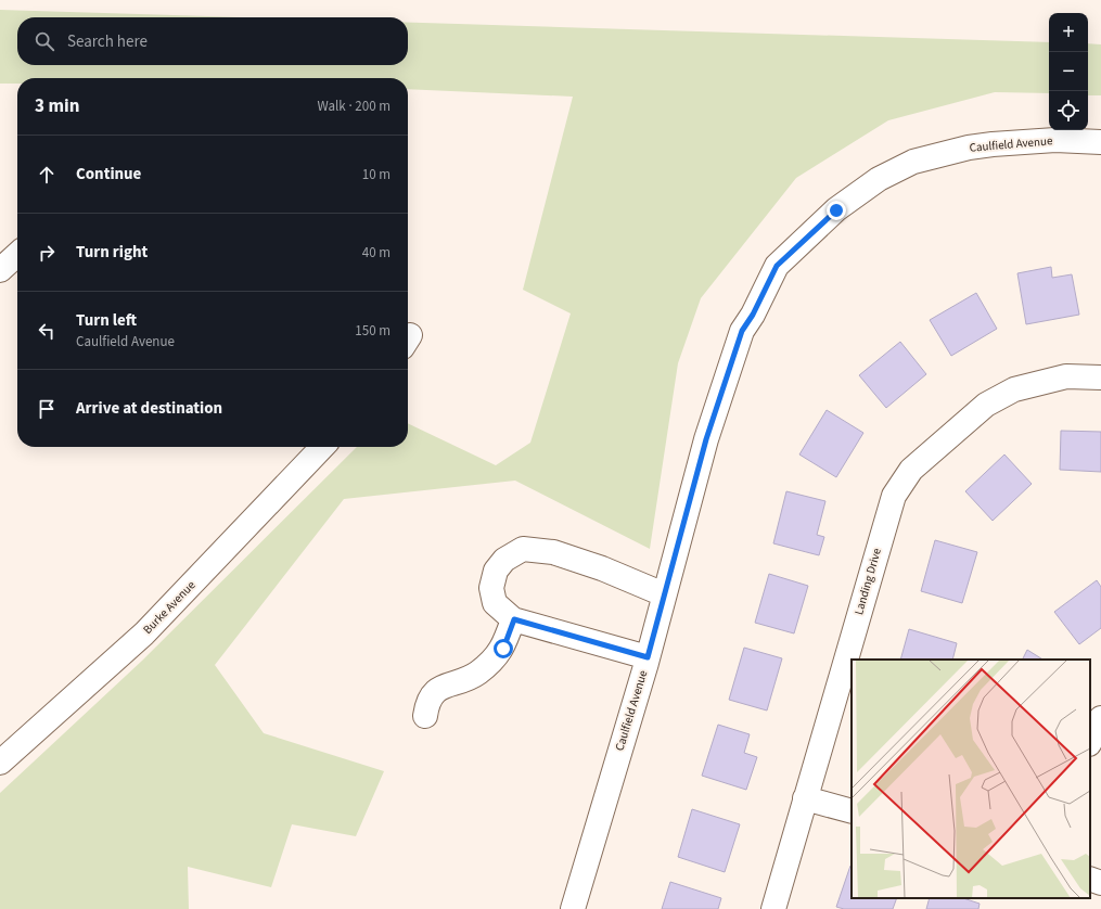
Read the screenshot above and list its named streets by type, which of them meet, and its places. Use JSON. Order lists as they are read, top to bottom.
{
  "streets": {
    "street": ["Caulfield Avenue", "Landing Drive", "Burke Avenue"]
  },
  "page": {
    "map_buttons": ["+", "−"],
    "search": "Search here",
    "heading": ["3 min", "Walk · 200 m"],
    "list": [
      ["Continue", "10 m"],
      ["Turn right", "40 m"],
      ["Turn left", "Caulfield Avenue", "150 m"],
      "Arrive at destination"
    ]
  }
}
